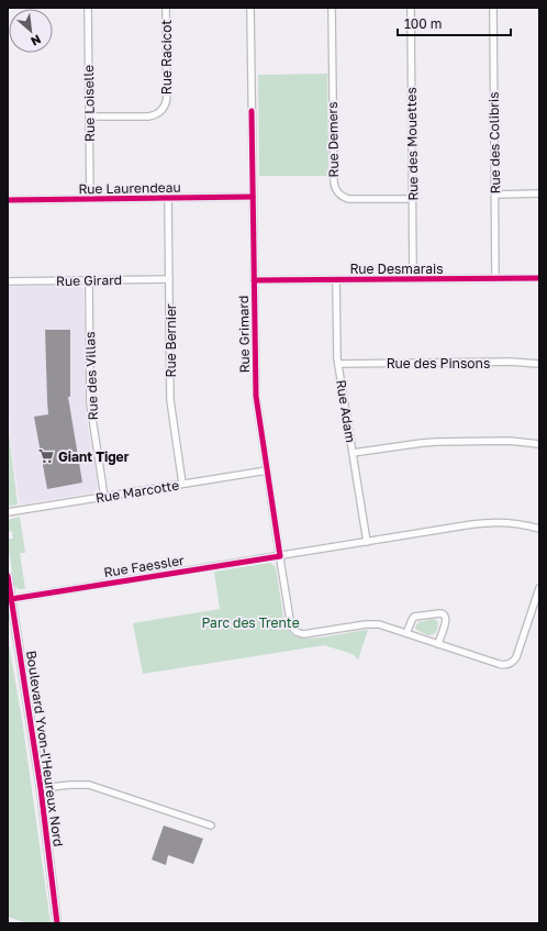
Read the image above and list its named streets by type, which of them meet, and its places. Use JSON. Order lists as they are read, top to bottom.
{
  "streets": {
    "street": [
      "Rue Racicot",
      "Rue Loiselle",
      "Rue Demers",
      "Rue des Colibris",
      "Rue des Mouettes",
      "Rue Laurendeau",
      "Rue Desmarais",
      "Rue Girard",
      "Rue Grimard",
      "Rue Bernier",
      "Rue des Pinsons",
      "Rue des Villas",
      "Rue Adam",
      "Rue Marcotte",
      "Rue Faessler",
      "Boulevard Yvon-l'Heureux Nord"
    ]
  },
  "crossings": [
    ["Rue Racicot", "Rue Loiselle"],
    ["Rue Loiselle", "Rue Laurendeau"],
    ["Rue Demers", "Rue des Mouettes"],
    ["Rue des Colibris", "Rue Desmarais"],
    ["Rue des Mouettes", "Rue Desmarais"],
    ["Rue Laurendeau", "Rue Grimard"],
    ["Rue Laurendeau", "Rue Bernier"],
    ["Rue Desmarais", "Rue Grimard"],
    ["Rue Desmarais", "Rue Adam"],
    ["Rue Girard", "Rue Bernier"],
    ["Rue Girard", "Rue des Villas"],
    ["Rue Grimard", "Rue Marcotte"],
    ["Rue Grimard", "Rue Faessler"],
    ["Rue Bernier", "Rue Marcotte"],
    ["Rue des Pinsons", "Rue Adam"],
    ["Rue des Villas", "Rue Marcotte"],
    ["Rue Adam", "Rue Faessler"],
    ["Rue Faessler", "Boulevard Yvon-l'Heureux Nord"]
  ],
  "parks": ["Parc des Trente"],
  "places": {
    "supermarket": ["Giant Tiger"]
  },
  "scale_bar": "100 m",
  "north": "bottom right"
}
